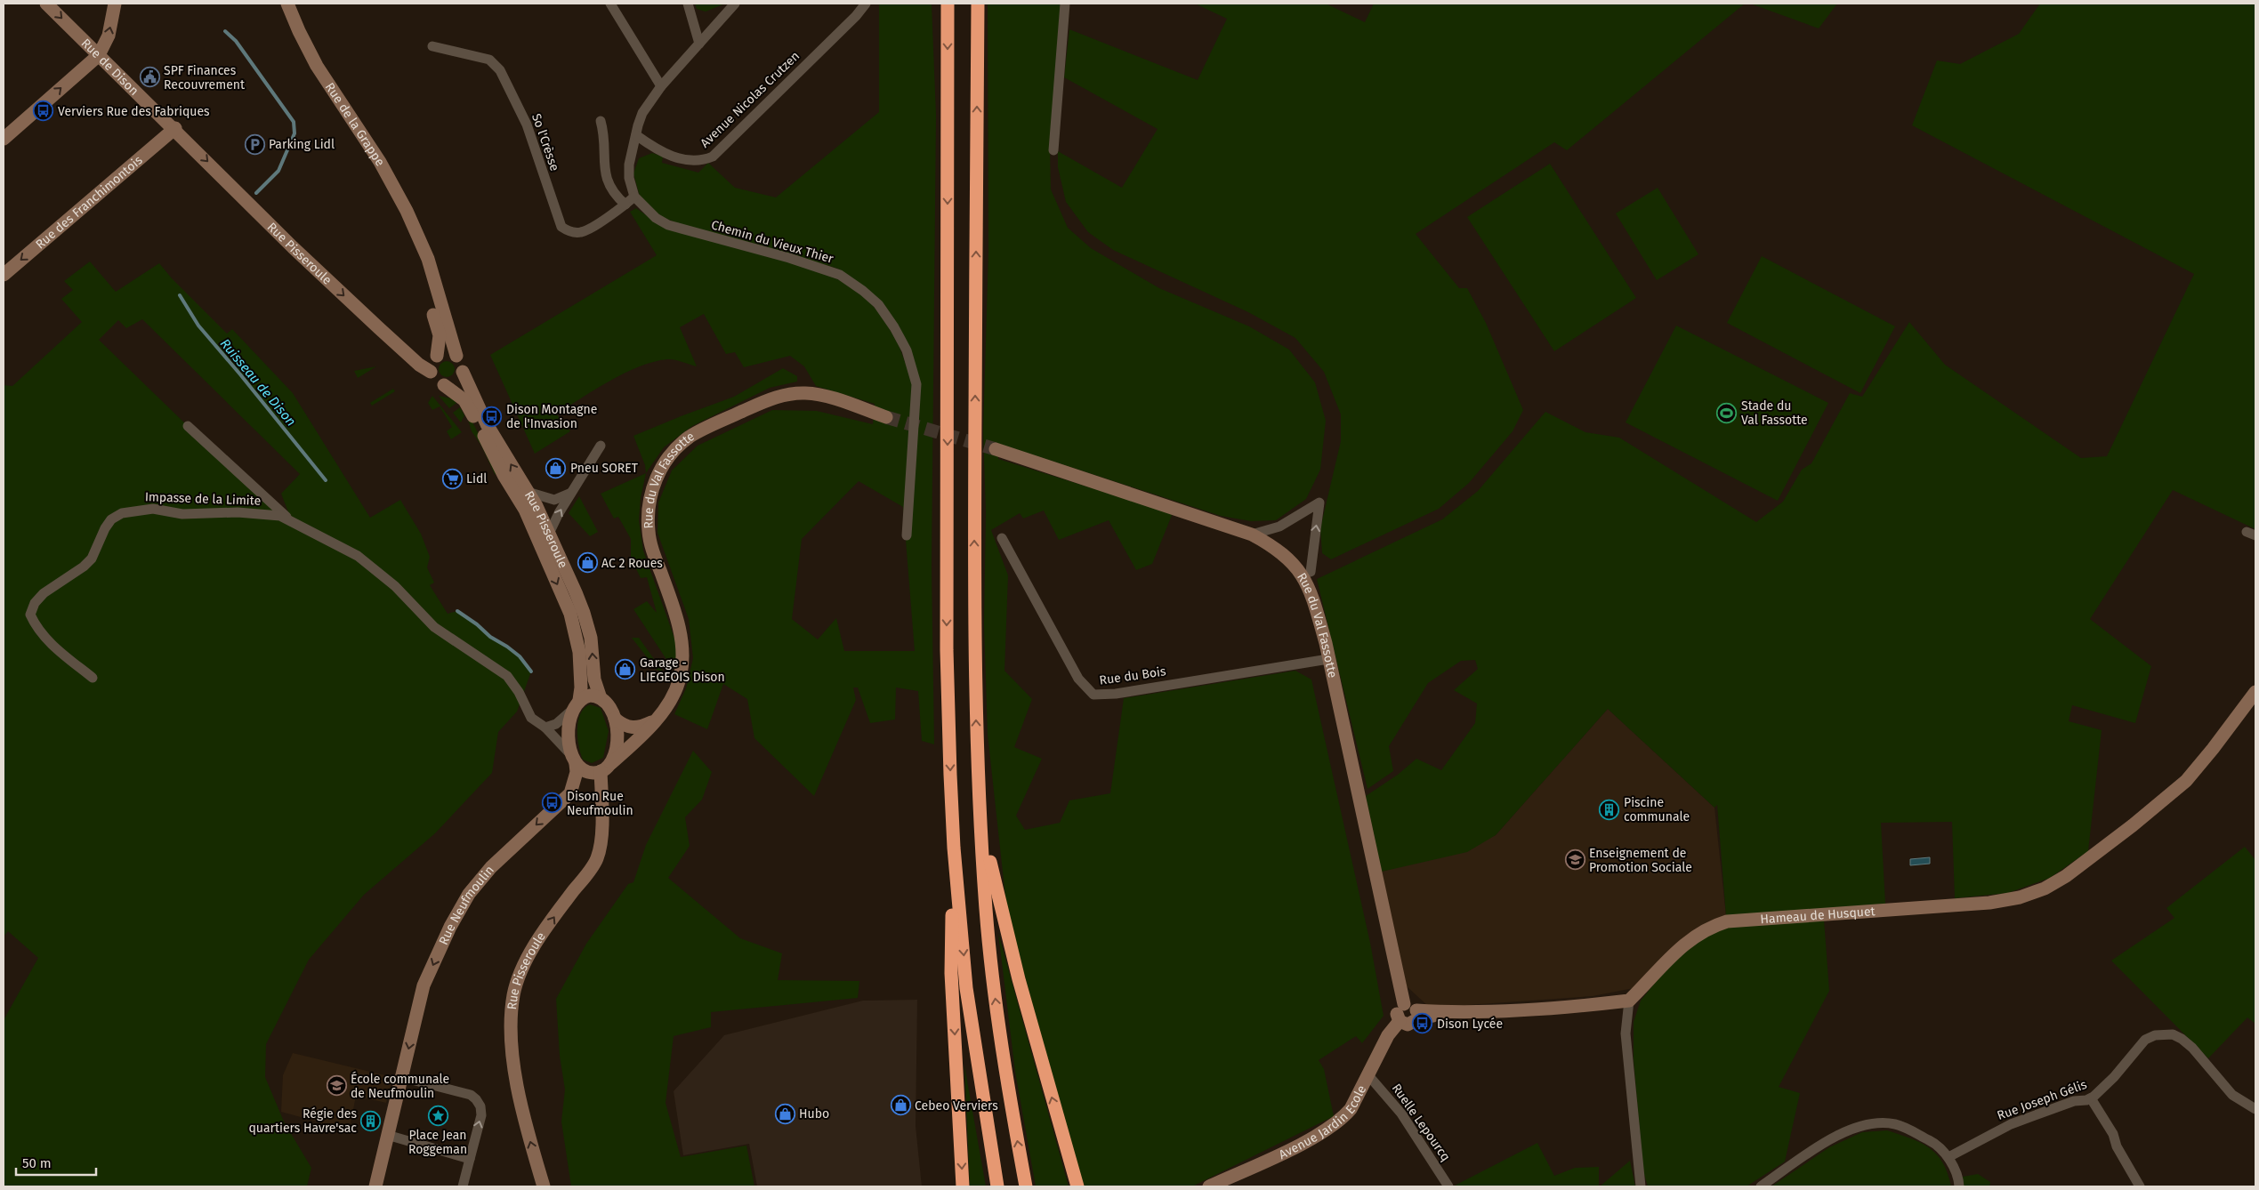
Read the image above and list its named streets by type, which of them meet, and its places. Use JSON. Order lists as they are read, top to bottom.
{
  "streets": {
    "street": [
      "Rue de Dison",
      "Avenue Nicolas Crutzen",
      "Rue de la Grappe",
      "So l'Crèsse",
      "Rue des Franchimontois",
      "Chemin du Vieux Thier",
      "Rue Pisseroule",
      "Rue du Val Fassotte",
      "Impasse de la Limite",
      "Rue du Bois",
      "Rue Neufmoulin",
      "Hameau de Husquet",
      "Rue Joseph Gélis",
      "Avenue Jardin Ecole",
      "Ruelle Lepourcq"
    ]
  },
  "crossings": [
    ["Rue de Dison", "Rue des Franchimontois"],
    ["Rue de Dison", "Rue Pisseroule"],
    ["Rue de la Grappe", "Rue Pisseroule"],
    ["So l'Crèsse", "Chemin du Vieux Thier"],
    ["Rue des Franchimontois", "Rue Pisseroule"],
    ["Rue Pisseroule", "Rue du Val Fassotte"],
    ["Rue Pisseroule", "Impasse de la Limite"],
    ["Rue Pisseroule", "Rue Neufmoulin"],
    ["Rue du Val Fassotte", "Impasse de la Limite"],
    ["Rue du Val Fassotte", "Rue du Bois"],
    ["Rue du Val Fassotte", "Rue Neufmoulin"],
    ["Rue du Val Fassotte", "Avenue Jardin Ecole"],
    ["Impasse de la Limite", "Rue Neufmoulin"],
    ["Avenue Jardin Ecole", "Ruelle Lepourcq"]
  ],
  "one_way": ["Rue de Dison", "Rue Neufmoulin"],
  "water": ["Ruisseau de Dison"],
  "places": {
    "public building": ["SPF Finances Recouvrement"],
    "bus stop": [
      "Verviers Rue des Fabriques",
      "Dison Montagne de l'Invasion",
      "Dison Rue Neufmoulin",
      "Dison Lycée"
    ],
    "parking": ["Parking Lidl"],
    "sports": ["Stade du Val Fassotte"],
    "shop": [
      "Pneu SORET",
      "AC 2 Roues",
      "Garage - LIEGEOIS Dison",
      "Cebeo Verviers",
      "Hubo"
    ],
    "supermarket": ["Lidl"],
    "building": ["Piscine communale", "Régie des quartiers Havre'sac"],
    "school or university": ["Enseignement de Promotion Sociale", "École communale de Neufmoulin"],
    "place": ["Place Jean Roggeman"]
  },
  "scale_bar": "50 m"
}
